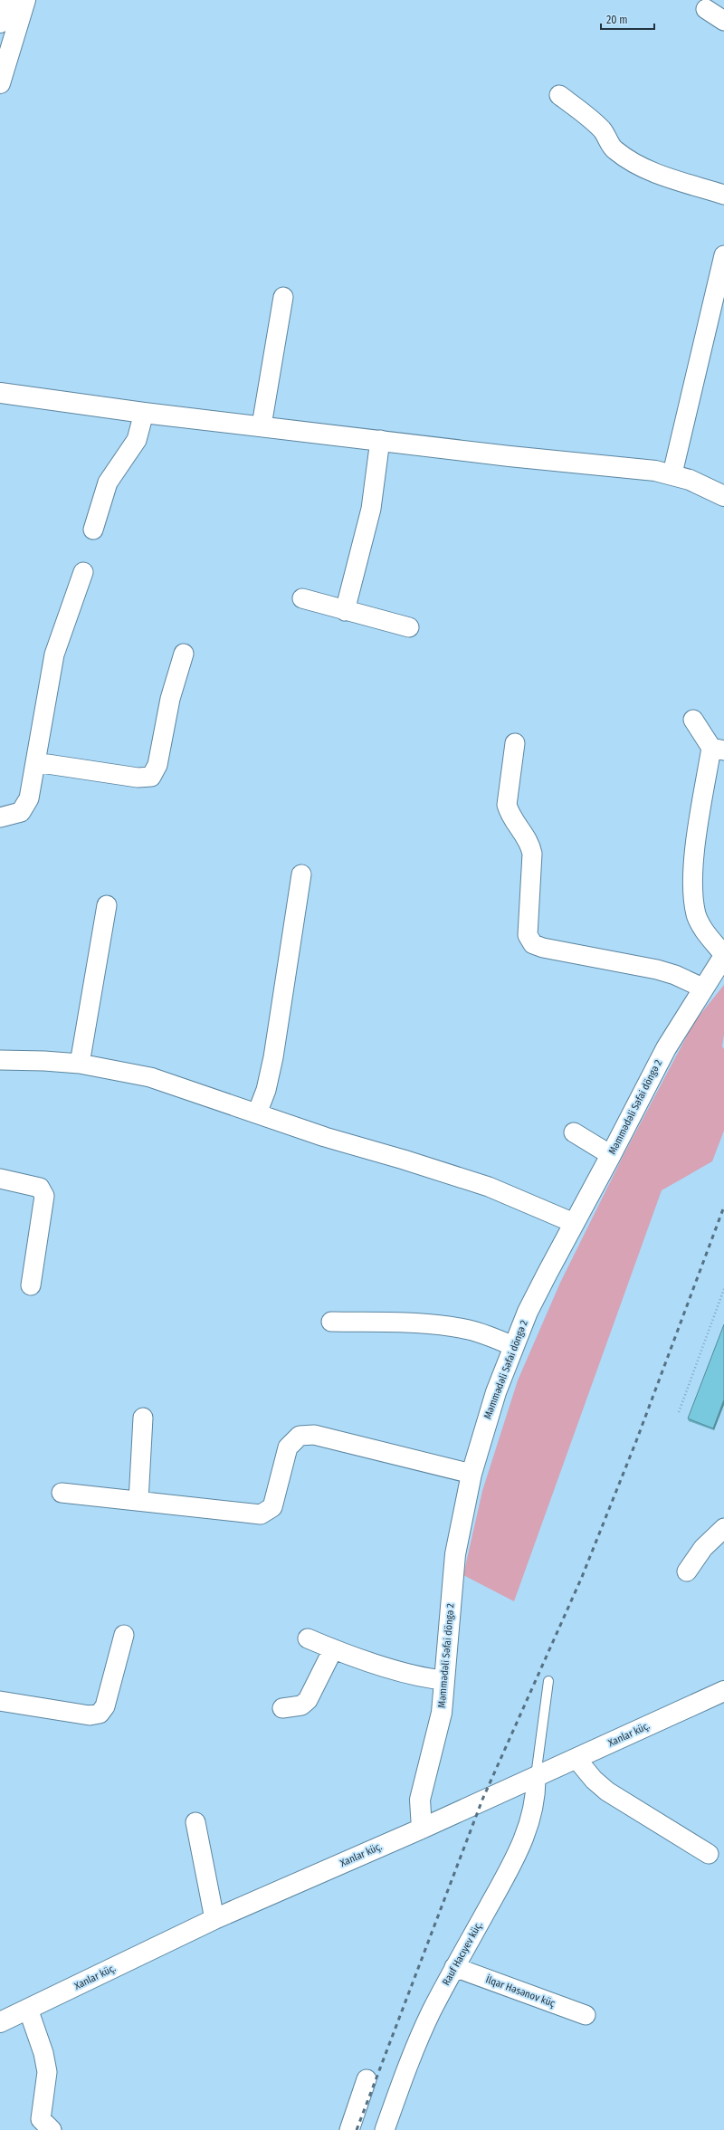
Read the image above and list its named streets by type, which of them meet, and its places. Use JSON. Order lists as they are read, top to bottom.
{
  "streets": {
    "street": [
      "Məmmədəli Səfai döngə 2",
      "Xanlar küç.",
      "Rauf Hacıyev küç.",
      "İlqar Həsənov küç"
    ]
  },
  "crossings": [
    ["Məmmədəli Səfai döngə 2", "Xanlar küç."],
    ["Xanlar küç.", "Rauf Hacıyev küç."],
    ["Rauf Hacıyev küç.", "İlqar Həsənov küç"]
  ],
  "scale_bar": "20 m"
}
